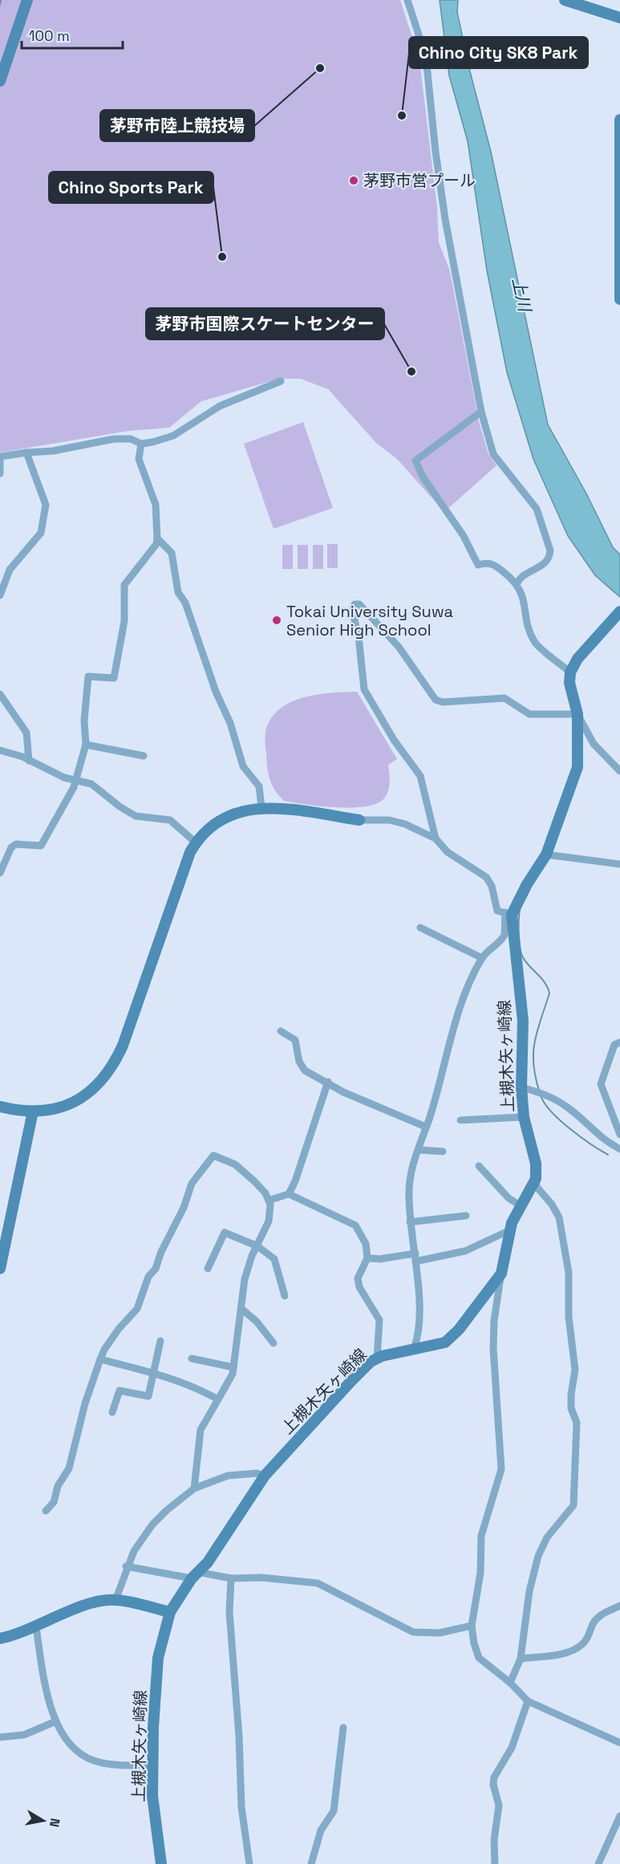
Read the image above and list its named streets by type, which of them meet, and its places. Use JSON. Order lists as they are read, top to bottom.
{
  "streets": {
    "main road": ["上槻木矢ヶ崎線"]
  },
  "water": ["上川"],
  "places": [
    "茅野市陸上競技場",
    "Chino City SK8 Park",
    "茅野市営プール",
    "Chino Sports Park",
    "茅野市国際スケートセンター",
    "Tokai University Suwa Senior High School"
  ],
  "scale_bar": "100 m",
  "north": "right"
}
